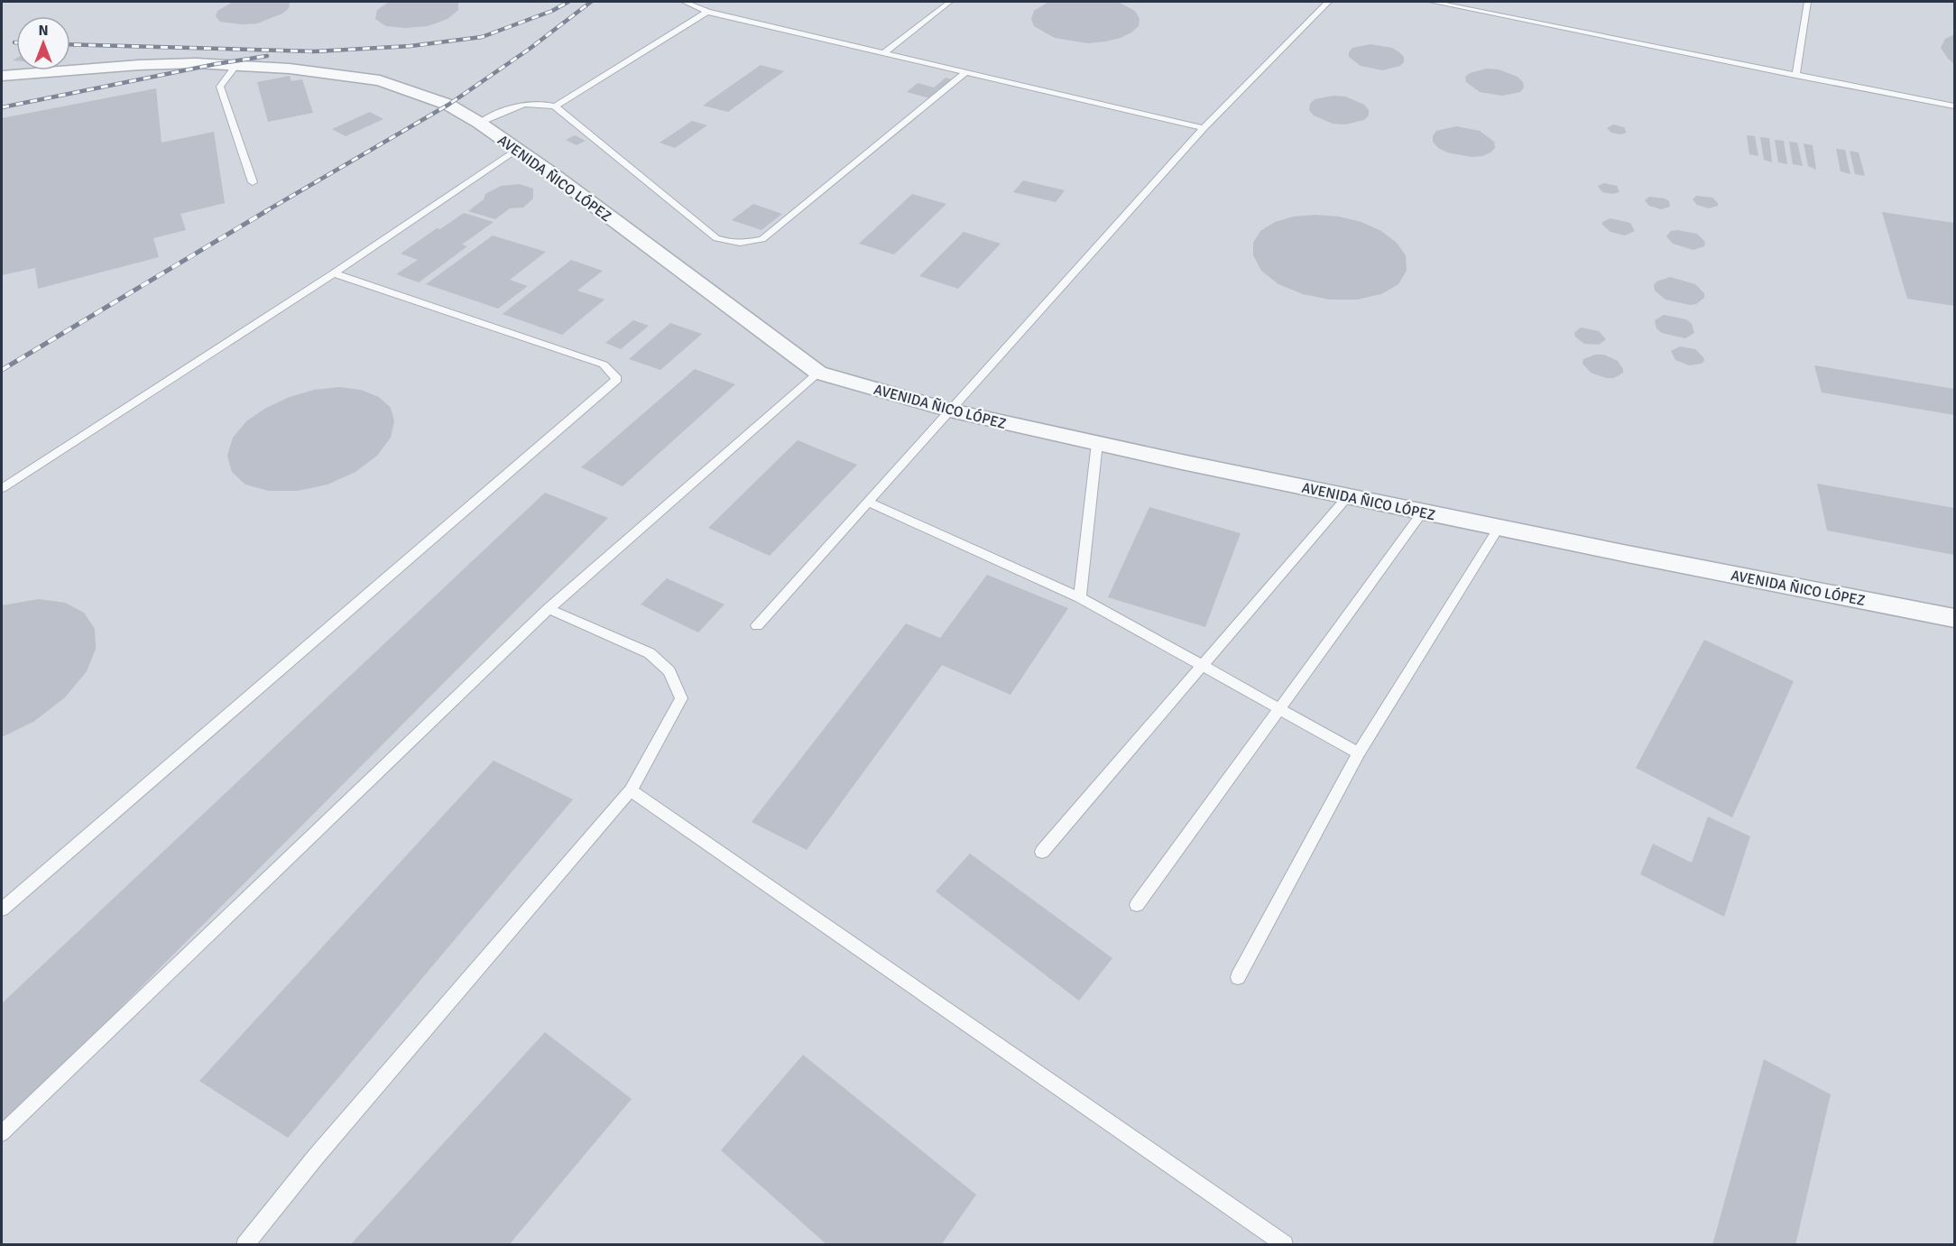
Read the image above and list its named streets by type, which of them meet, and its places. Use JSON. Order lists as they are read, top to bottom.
{
  "streets": {
    "street": ["AVENIDA ÑICO LÓPEZ"]
  },
  "north": "top"
}
